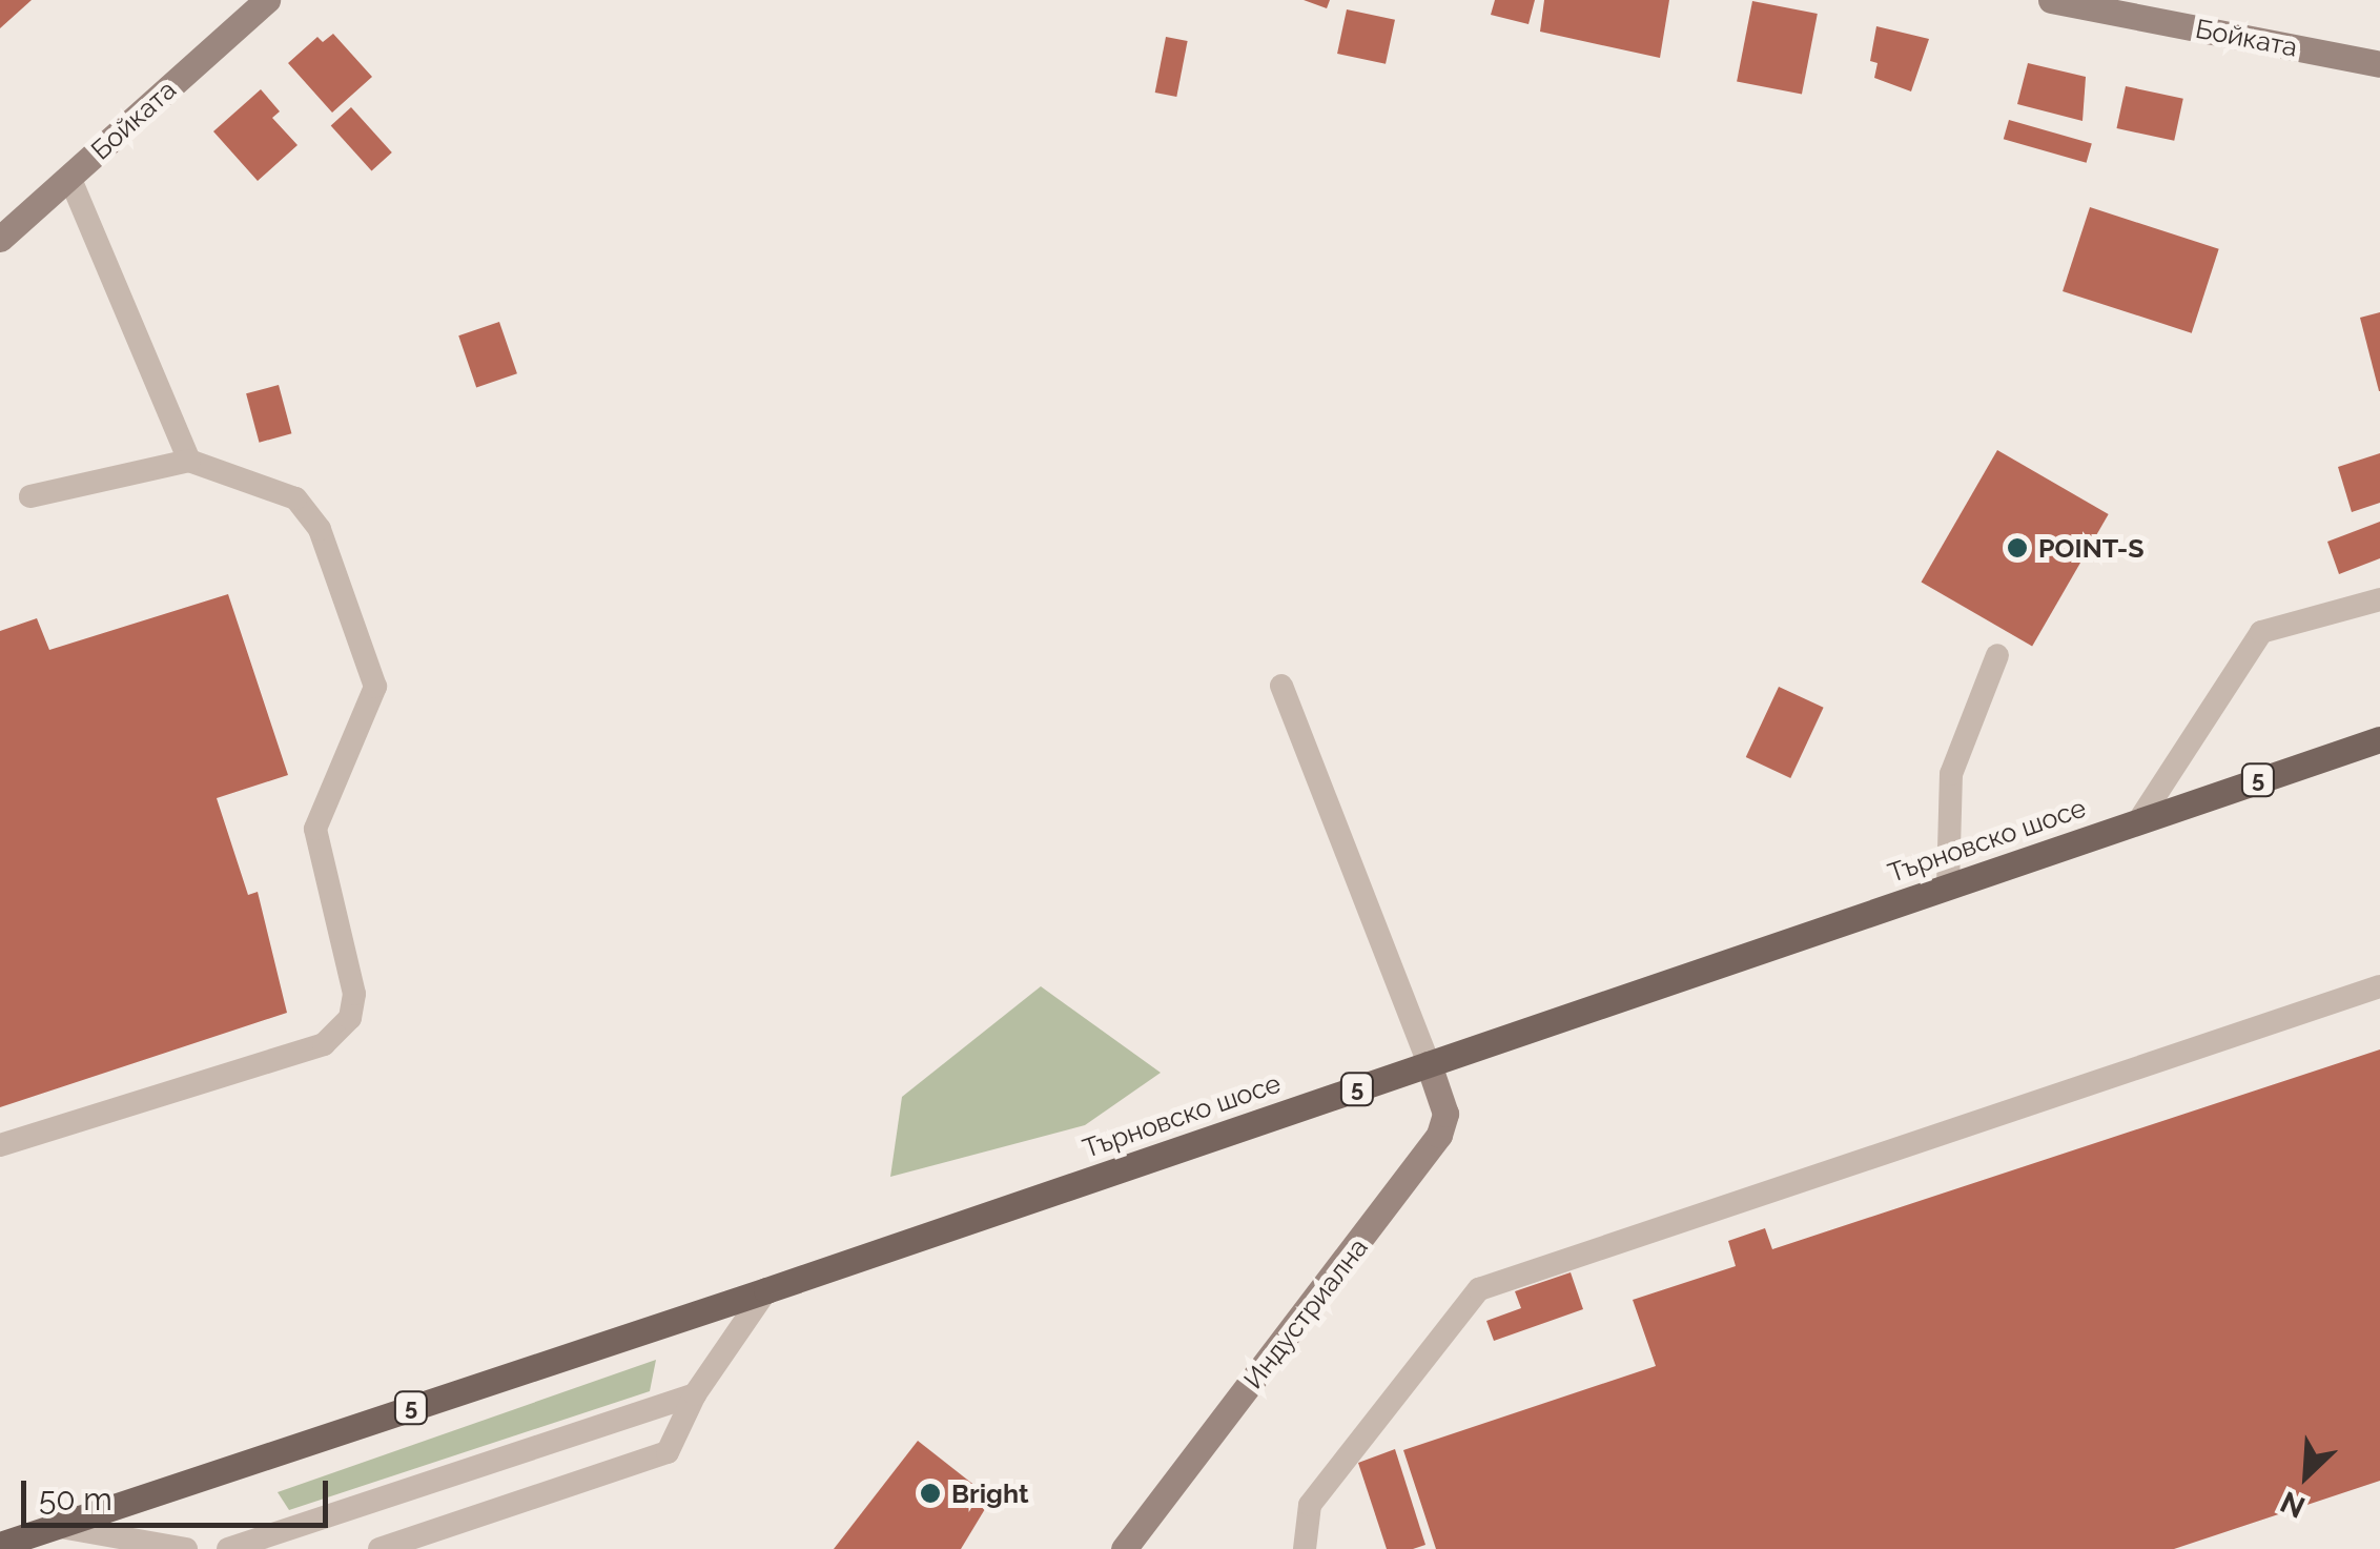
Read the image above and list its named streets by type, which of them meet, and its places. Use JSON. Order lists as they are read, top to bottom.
{
  "streets": {
    "main road": ["5", "Търновско шосе"],
    "street": ["Бойката", "Индустриална"]
  },
  "crossings": [
    ["Търновско шосе", "Индустриална"]
  ],
  "places": ["POINT-S", "Bright"],
  "scale_bar": "50 m",
  "north": "bottom left"
}
